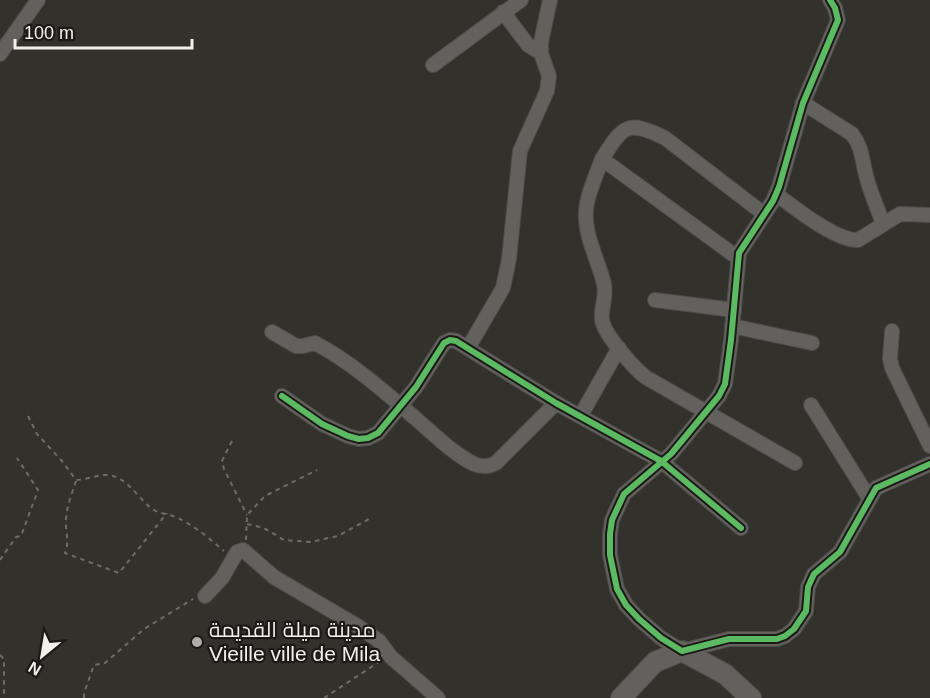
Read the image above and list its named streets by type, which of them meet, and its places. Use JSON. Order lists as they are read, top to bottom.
{
  "places": ["مدينة ميلة القديمة Vieille ville de Mila"],
  "scale_bar": "100 m",
  "north": "bottom left"
}
